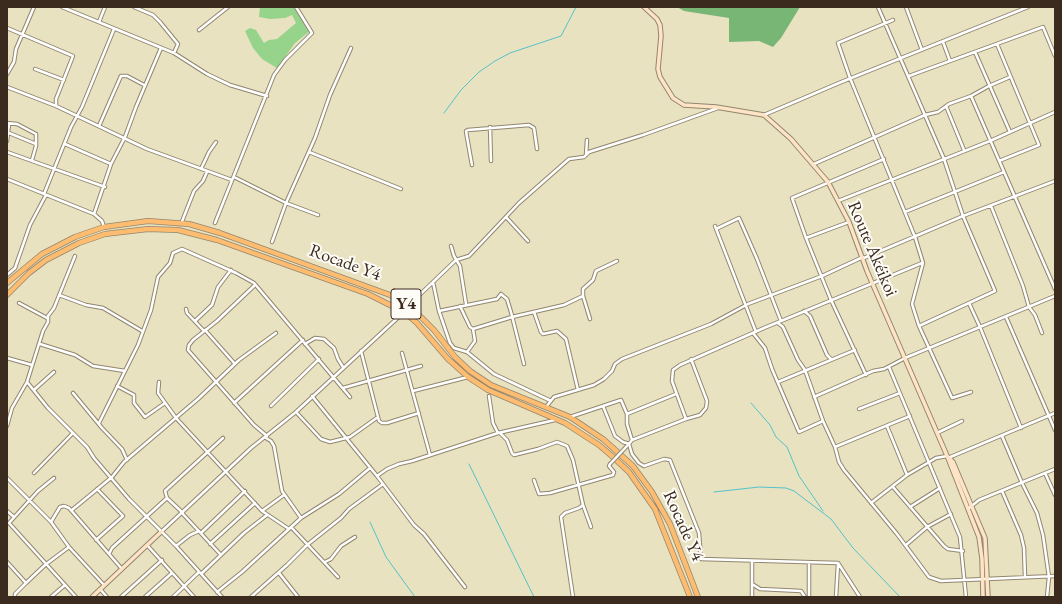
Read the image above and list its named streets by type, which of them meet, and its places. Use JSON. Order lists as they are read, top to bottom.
{
  "streets": {
    "highway": ["Rocade Y4", "Y4"],
    "street": ["Route Akéikoi"]
  }
}
